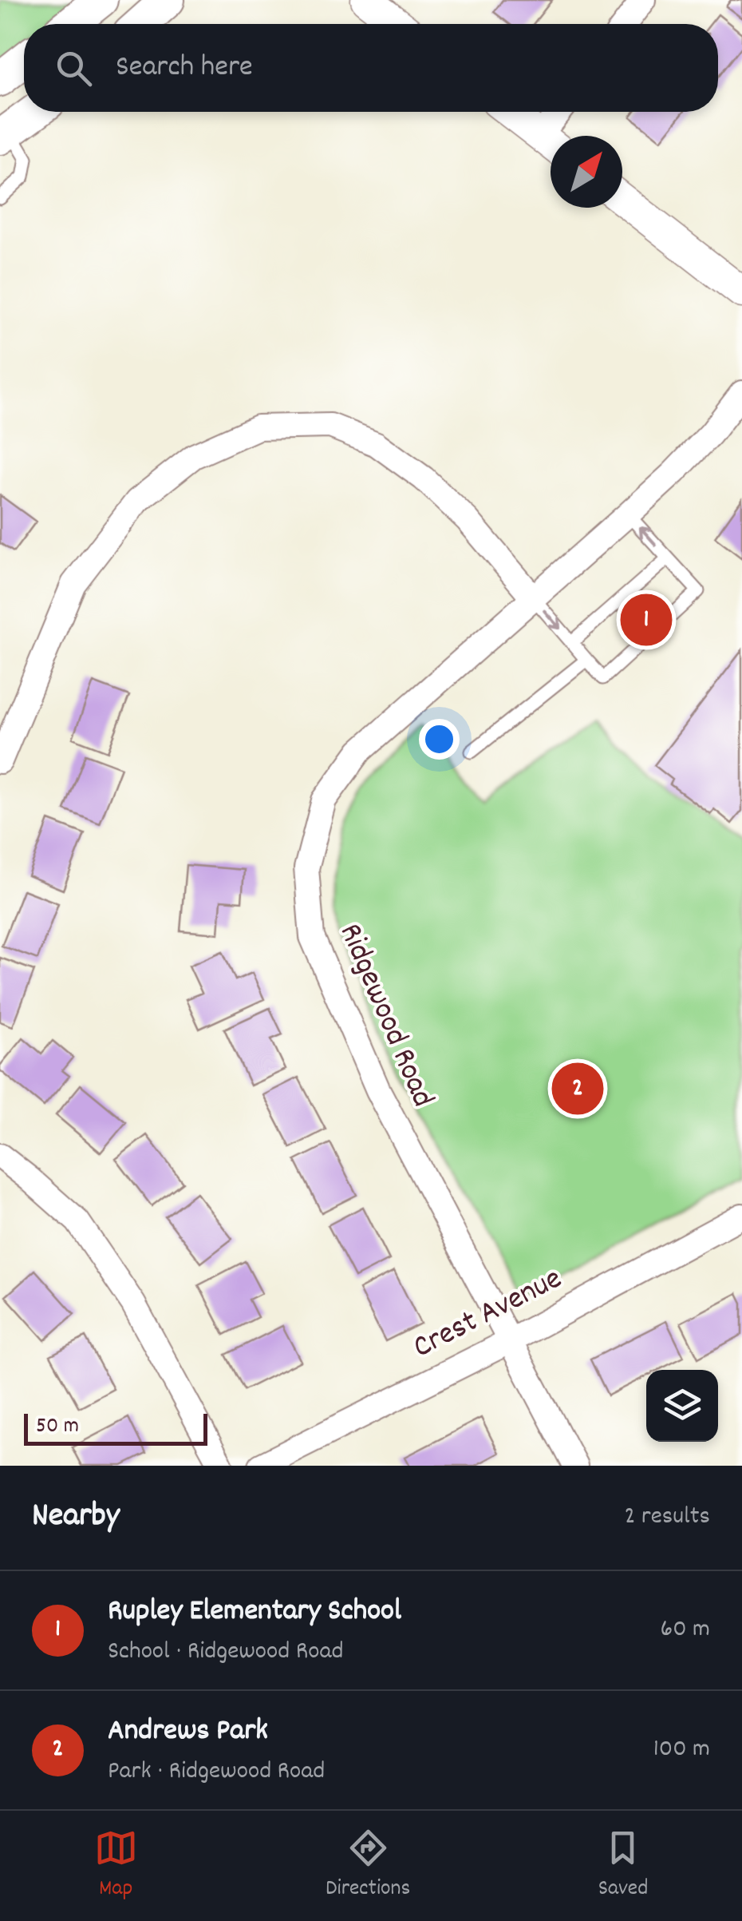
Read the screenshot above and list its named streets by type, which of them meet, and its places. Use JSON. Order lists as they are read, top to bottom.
{
  "streets": {
    "street": ["Ridgewood Road", "Crest Avenue"]
  },
  "crossings": [
    ["Ridgewood Road", "Crest Avenue"]
  ],
  "scale_bar": "50 m",
  "north": "top right",
  "page": {
    "search": "Search here",
    "pins": ["1", "2"],
    "scale": "50 m",
    "heading": ["Nearby", "2 results"],
    "list": [
      {
        "mark": "1",
        "name": "Rupley Elementary School",
        "note": "School · Ridgewood Road",
        "value": "60 m"
      },
      {
        "mark": "2",
        "name": "Andrews Park",
        "note": "Park · Ridgewood Road",
        "value": "100 m"
      }
    ],
    "nav": ["Map", "Directions", "Saved"]
  }
}
